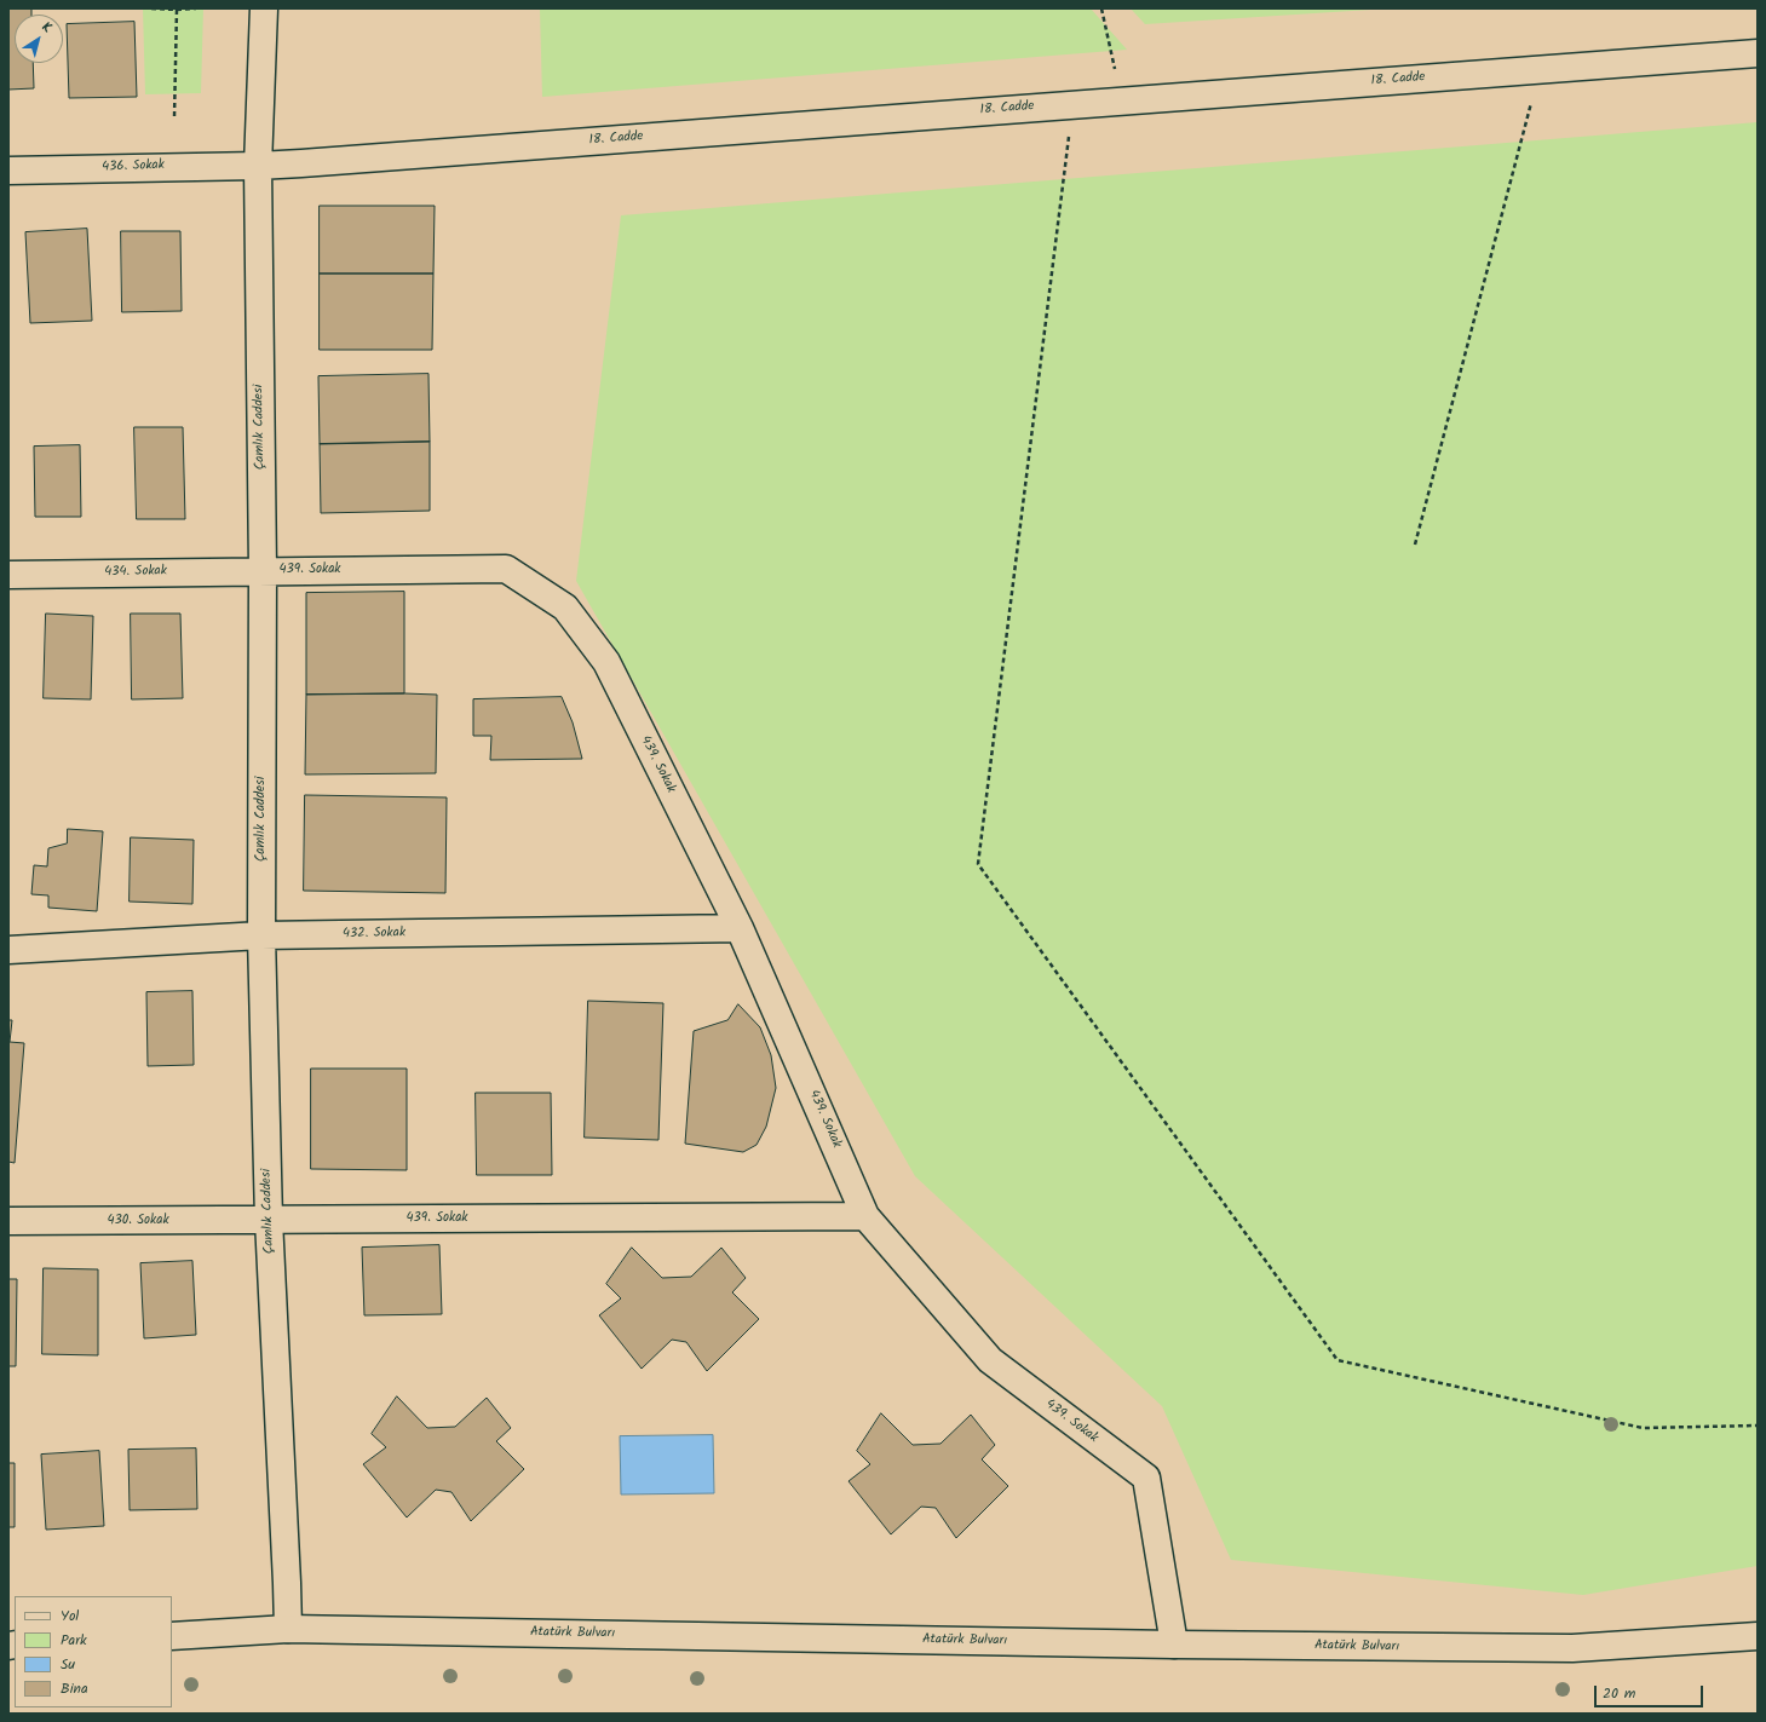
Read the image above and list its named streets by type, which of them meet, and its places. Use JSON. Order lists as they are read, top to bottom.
{
  "streets": {
    "street": [
      "18. Cadde",
      "436. Sokak",
      "Çamlık Caddesi",
      "439. Sokak",
      "434. Sokak",
      "432. Sokak",
      "430. Sokak",
      "Atatürk Bulvarı"
    ]
  },
  "crossings": [
    ["18. Cadde", "436. Sokak"],
    ["18. Cadde", "Çamlık Caddesi"],
    ["436. Sokak", "Çamlık Caddesi"],
    ["Çamlık Caddesi", "439. Sokak"],
    ["Çamlık Caddesi", "434. Sokak"],
    ["Çamlık Caddesi", "432. Sokak"],
    ["Çamlık Caddesi", "430. Sokak"],
    ["Çamlık Caddesi", "Atatürk Bulvarı"],
    ["439. Sokak", "434. Sokak"],
    ["439. Sokak", "432. Sokak"],
    ["439. Sokak", "430. Sokak"],
    ["439. Sokak", "Atatürk Bulvarı"]
  ],
  "legend": [
    "Yol",
    "Park",
    "Su",
    "Bina"
  ],
  "scale_bar": "20 m",
  "north": "top right"
}
